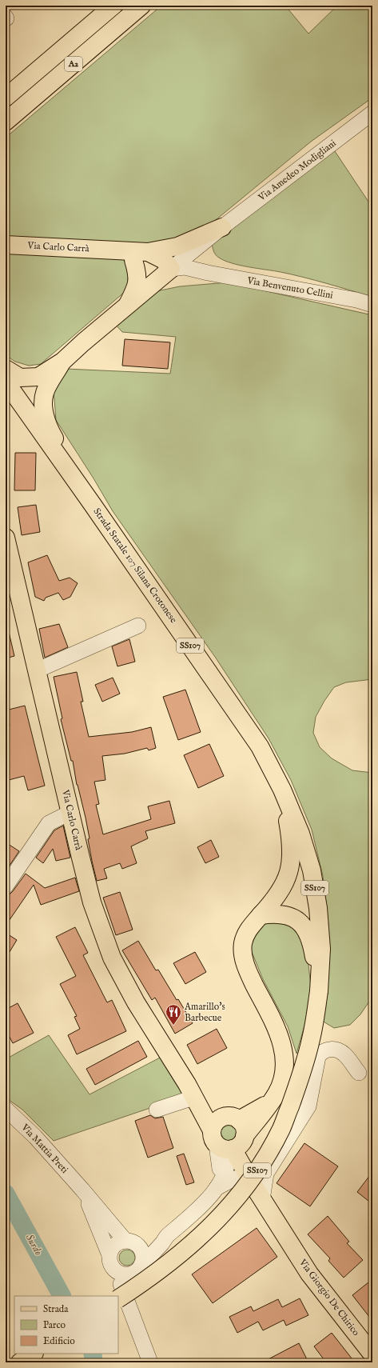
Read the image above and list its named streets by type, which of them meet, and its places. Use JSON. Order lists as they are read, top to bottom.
{
  "streets": {
    "main road": [
      "A2",
      "Via Carlo Carrà",
      "Strada Statale 107 Silana Crotonese",
      "SS107",
      "Via Giorgio De Chirico"
    ],
    "street": ["Via Amedeo Modigliani", "Via Benvenuto Cellini", "Via Mattia Preti"]
  },
  "crossings": [
    ["Via Amedeo Modigliani", "Via Carlo Carrà"],
    ["Via Amedeo Modigliani", "Via Benvenuto Cellini"],
    ["Via Carlo Carrà", "Via Benvenuto Cellini"],
    ["Via Carlo Carrà", "Via Giorgio De Chirico"]
  ],
  "water": ["Surdo"],
  "places": {
    "restaurant": ["Amarillo's Barbecue"]
  },
  "legend": ["Strada", "Parco", "Edificio"]
}
